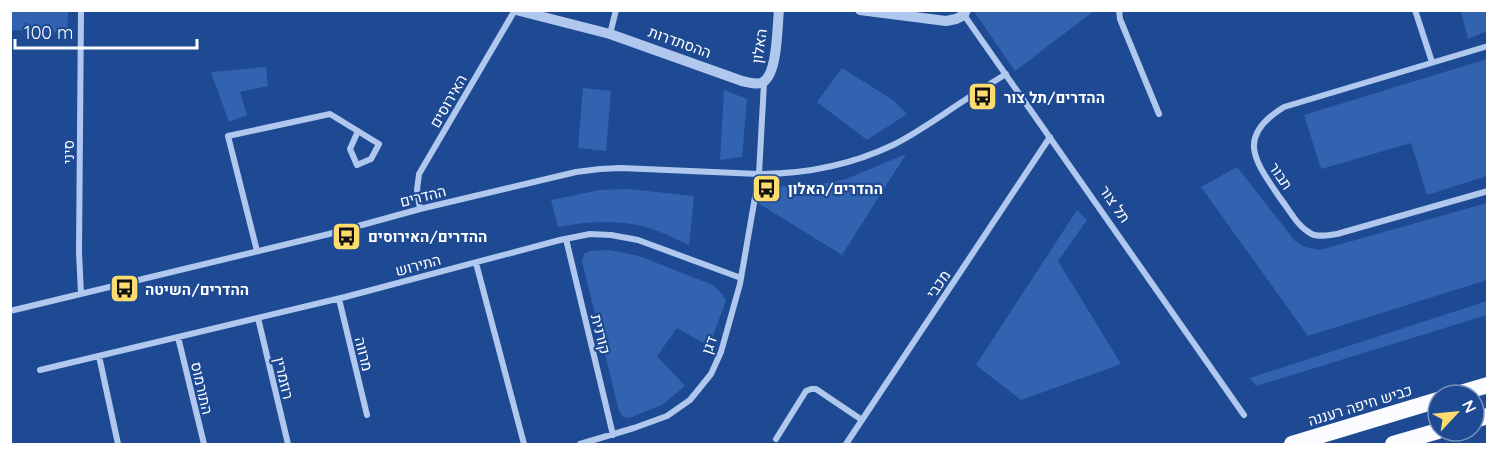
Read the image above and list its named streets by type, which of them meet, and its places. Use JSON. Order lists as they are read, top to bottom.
{
  "streets": {
    "highway": ["כביש חיפה רעננה"],
    "street": [
      "ההסתדרות",
      "האלון",
      "האירוסים",
      "סיני",
      "תבור",
      "ההדרים",
      "תל צור",
      "התירוש",
      "מכבי",
      "קורנית",
      "דגן",
      "מרווה",
      "רוזמרין",
      "התורמוס"
    ]
  },
  "crossings": [
    ["ההסתדרות", "האלון"],
    ["ההסתדרות", "האירוסים"],
    ["האירוסים", "ההדרים"],
    ["סיני", "ההדרים"],
    ["ההדרים", "תל צור"],
    ["ההדרים", "דגן"],
    ["תל צור", "מכבי"],
    ["התירוש", "קורנית"],
    ["התירוש", "דגן"],
    ["התירוש", "מרווה"],
    ["התירוש", "רוזמרין"],
    ["התירוש", "התורמוס"],
    ["קורנית", "דגן"]
  ],
  "places": {
    "bus stop": [
      "ההדרים/תל צור",
      "ההדרים/האלון",
      "ההדרים/האירוסים",
      "ההדרים/השיטה"
    ]
  },
  "scale_bar": "100 m",
  "north": "top right"
}
